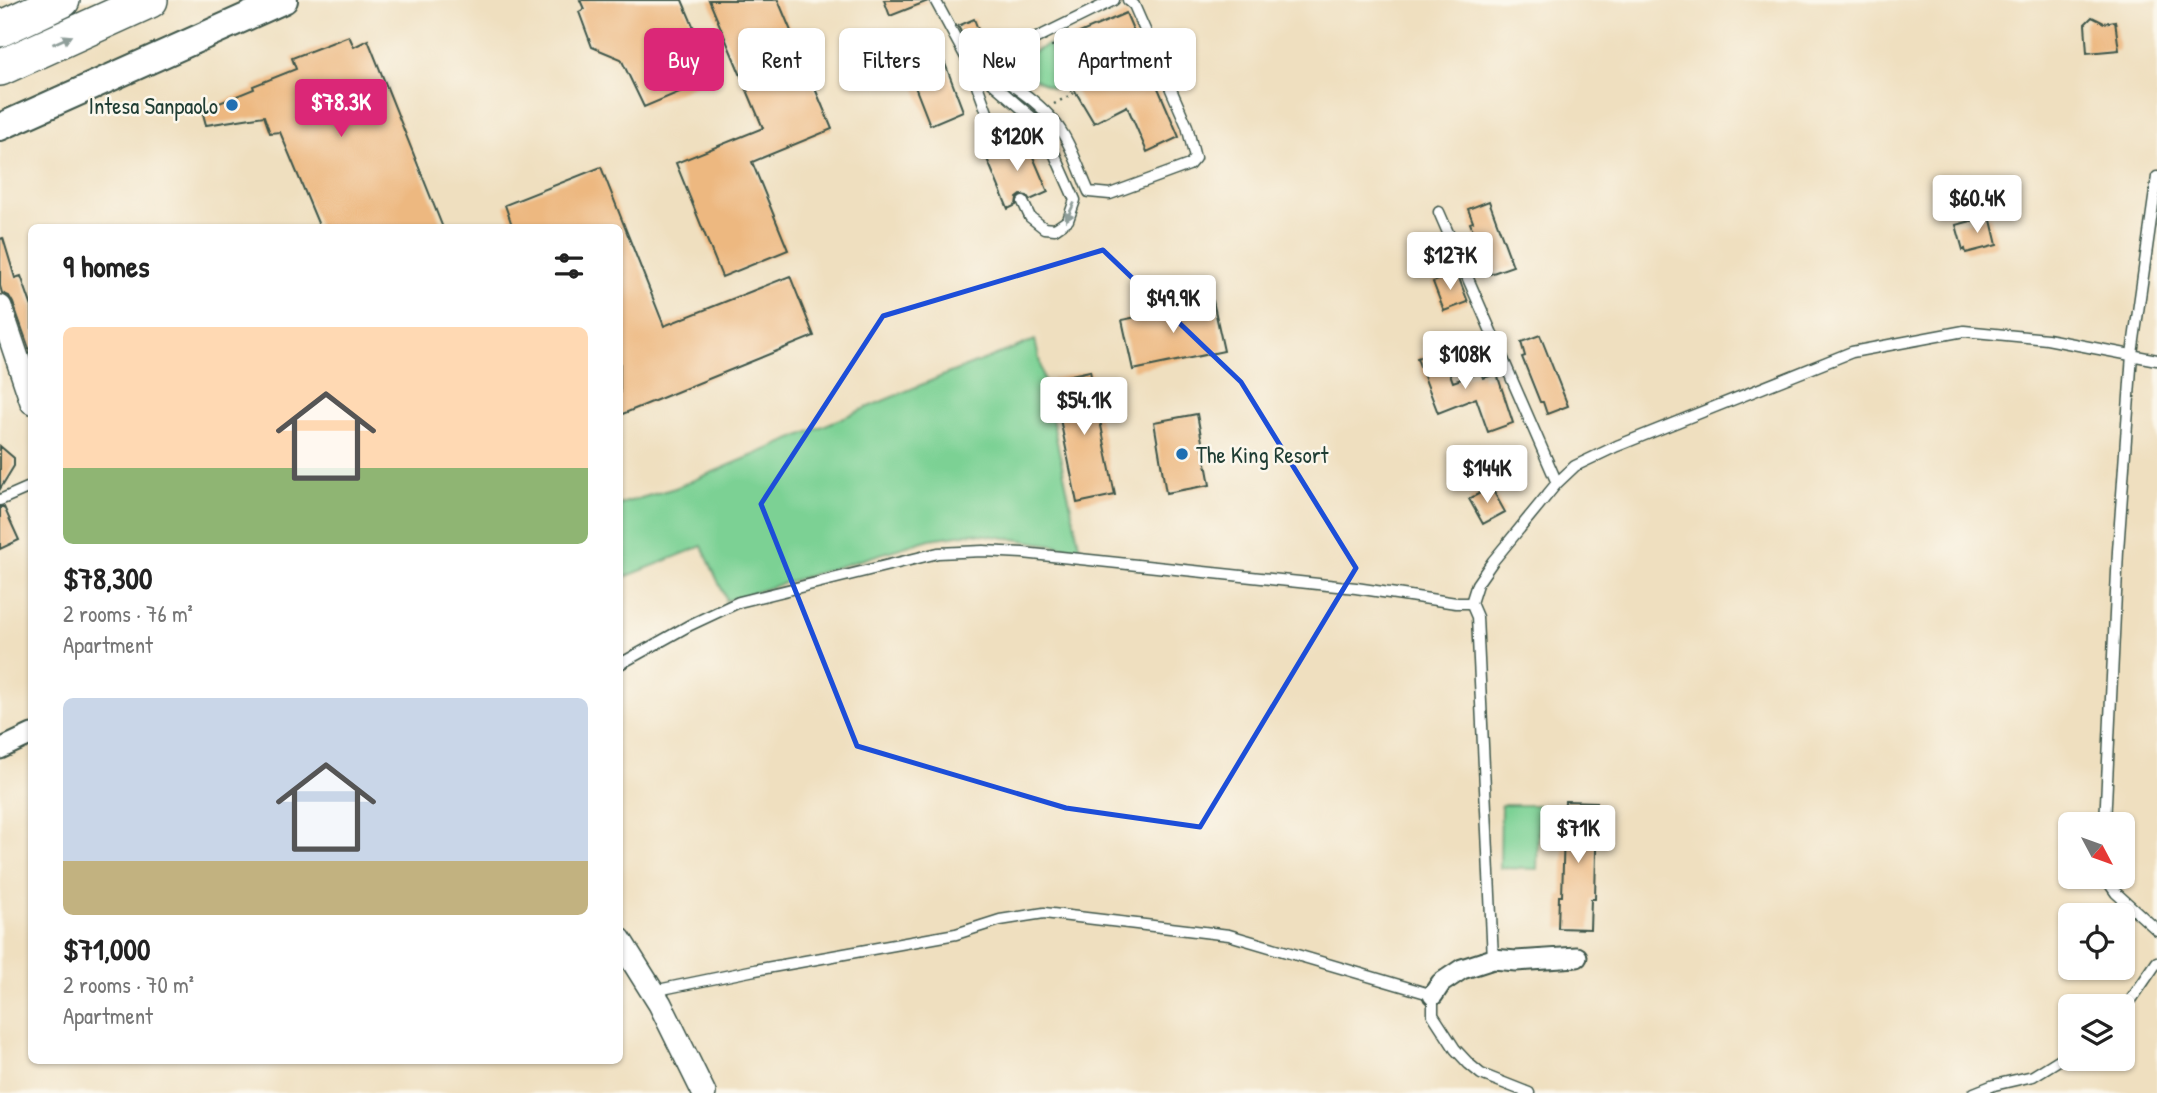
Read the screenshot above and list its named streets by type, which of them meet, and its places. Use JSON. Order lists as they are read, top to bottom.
{
  "places": ["Intesa Sanpaolo", "The King Resort"],
  "north": "bottom right",
  "page": {
    "chip": [
      "Buy",
      "Rent",
      "Filters",
      "New",
      "Apartment"
    ],
    "price": [
      "$78.3K",
      "$120K",
      "$60.4K",
      "$127K",
      "$49.9K",
      "$108K",
      "$54.1K",
      "$144K",
      "$71K"
    ],
    "heading": "9 homes",
    "list": [
      {
        "name": "$78,300",
        "note": "2 rooms · 76 m² · Apartment"
      },
      {
        "name": "$71,000",
        "note": "2 rooms · 70 m² · Apartment"
      }
    ]
  }
}
